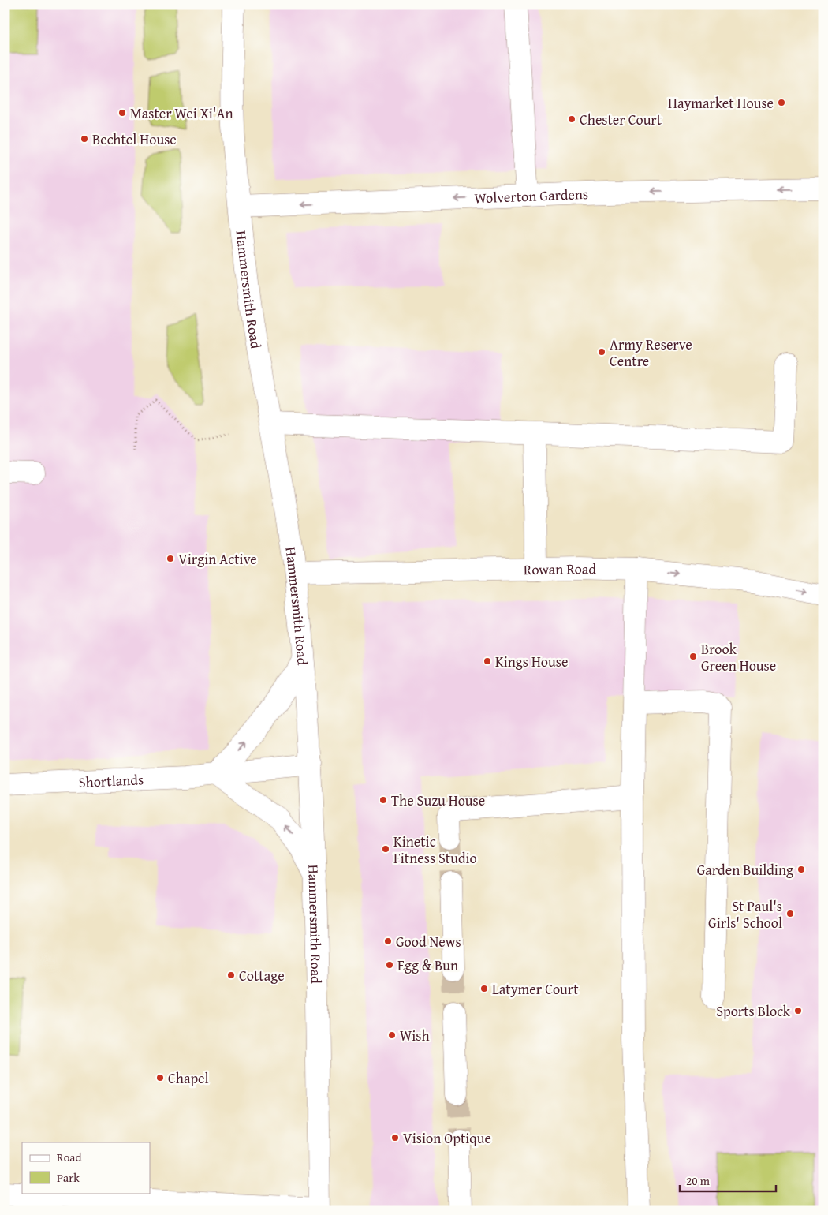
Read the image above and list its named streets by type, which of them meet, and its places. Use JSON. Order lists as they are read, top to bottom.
{
  "streets": {
    "street": [
      "Wolverton Gardens",
      "Hammersmith Road",
      "Rowan Road",
      "Shortlands"
    ]
  },
  "crossings": [
    ["Wolverton Gardens", "Hammersmith Road"],
    ["Hammersmith Road", "Rowan Road"],
    ["Hammersmith Road", "Shortlands"]
  ],
  "one_way": ["Wolverton Gardens", "Rowan Road"],
  "places": [
    "Haymarket House",
    "Master Wei Xi'An",
    "Chester Court",
    "Bechtel House",
    "Army Reserve Centre",
    "Virgin Active",
    "Brook Green House",
    "Kings House",
    "The Suzu House",
    "Kinetic Fitness Studio",
    "Garden Building",
    "St Paul's Girls' School",
    "Good News",
    "Egg & Bun",
    "Cottage",
    "Latymer Court",
    "Sports Block",
    "Wish",
    "Chapel",
    "Vision Optique"
  ],
  "legend": ["Road", "Park"],
  "scale_bar": "20 m"
}
